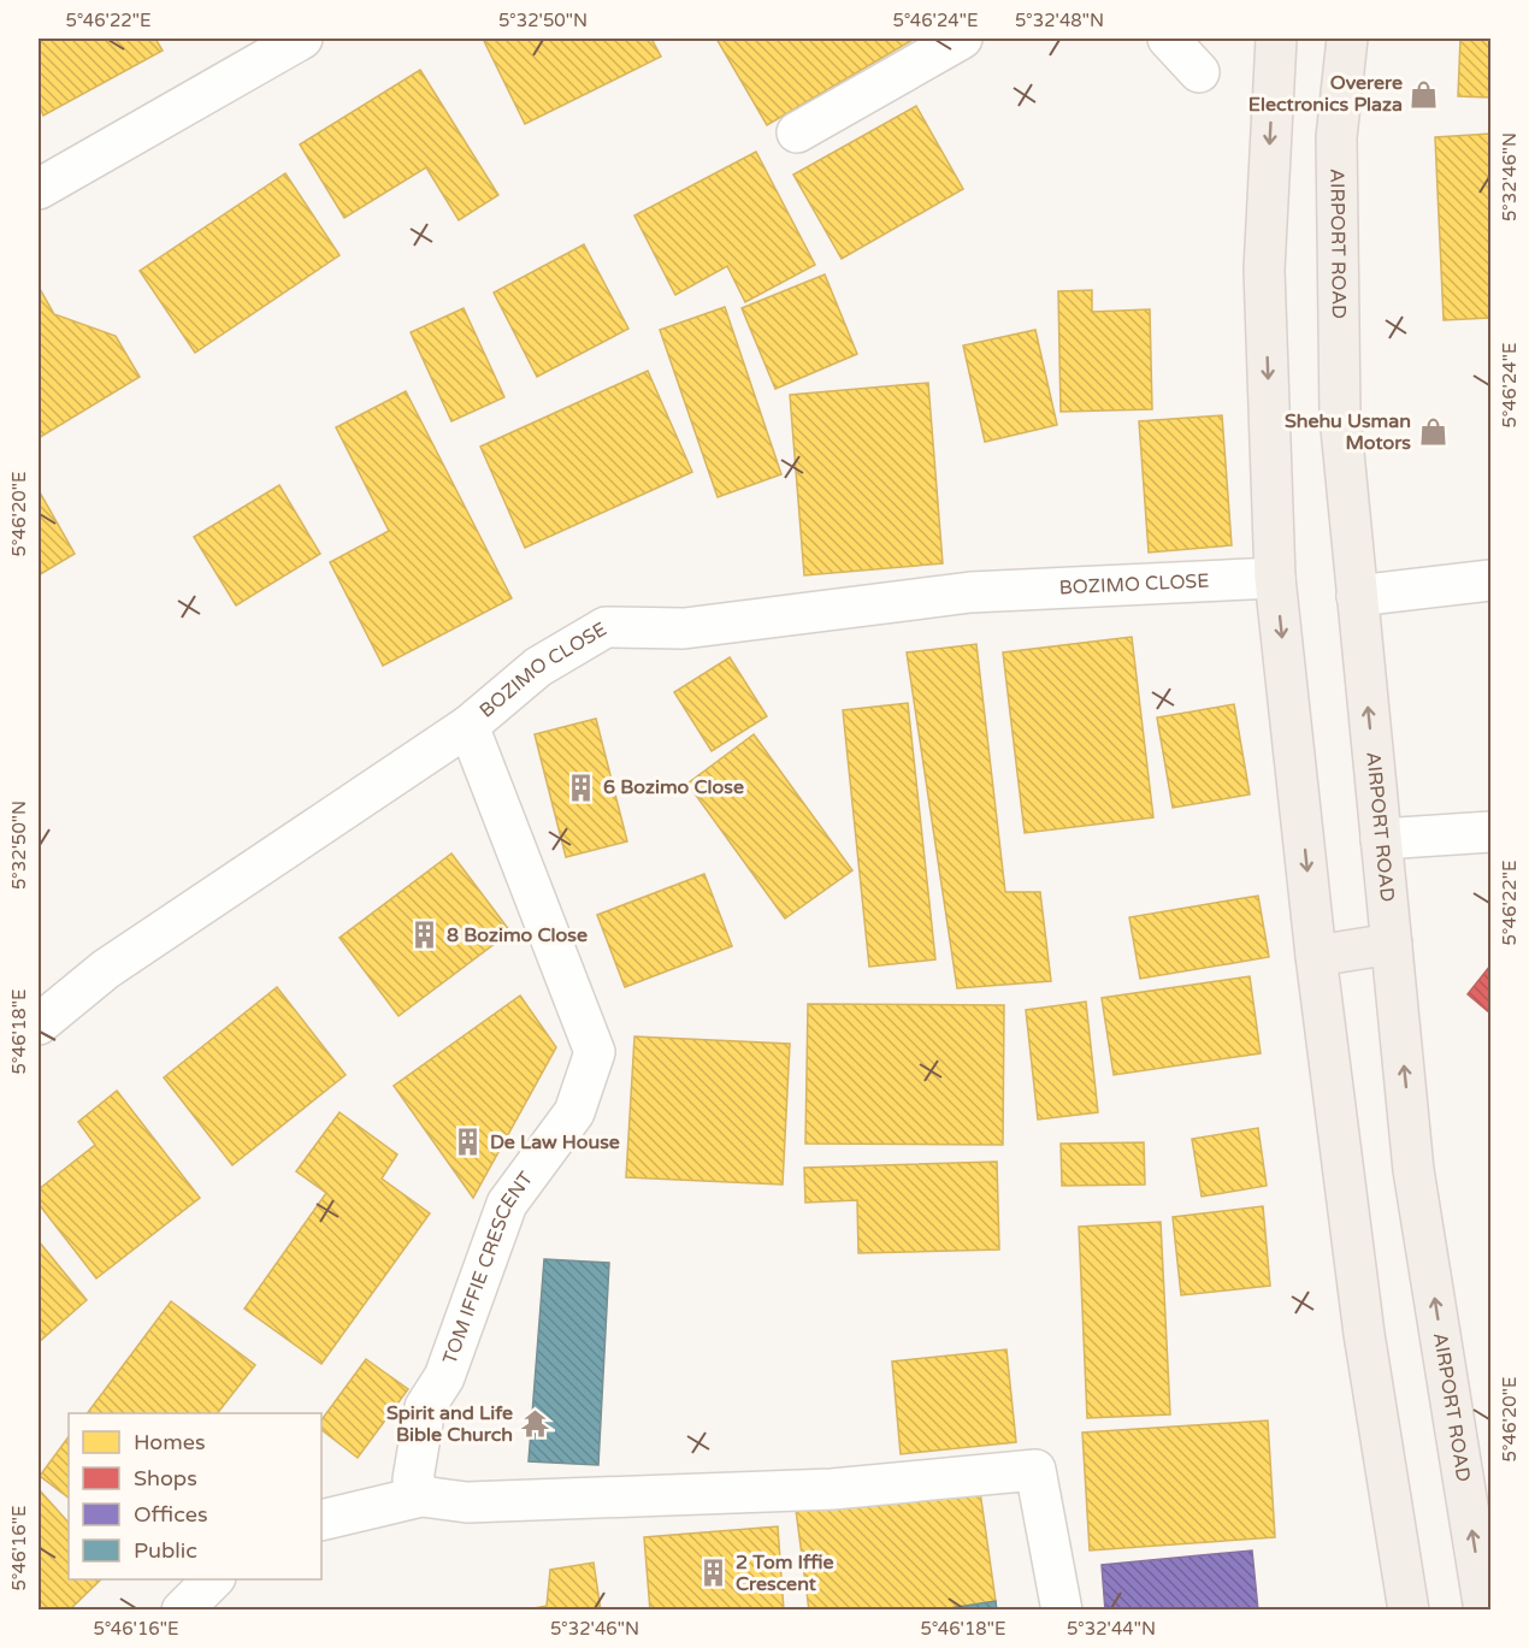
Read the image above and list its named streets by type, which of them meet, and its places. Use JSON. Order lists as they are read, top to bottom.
{
  "streets": {
    "main road": ["AIRPORT ROAD"],
    "street": ["BOZIMO CLOSE", "TOM IFFIE CRESCENT"]
  },
  "crossings": [
    ["BOZIMO CLOSE", "TOM IFFIE CRESCENT"]
  ],
  "places": {
    "shop": ["Overere Electronics Plaza", "Shehu Usman Motors"],
    "building": [
      "6 Bozimo Close",
      "8 Bozimo Close",
      "De Law House",
      "2 Tom Iffie Crescent"
    ],
    "temple": ["Spirit and Life Bible Church"]
  },
  "legend": [
    "Homes",
    "Shops",
    "Offices",
    "Public"
  ],
  "coordinates": [
    "5°46'22\"E",
    "5°32'50\"N",
    "5°46'24\"E",
    "5°32'48\"N",
    "5°32'46\"N",
    "5°46'20\"E",
    "5°46'18\"E",
    "5°46'16\"E",
    "5°32'44\"N"
  ]
}
